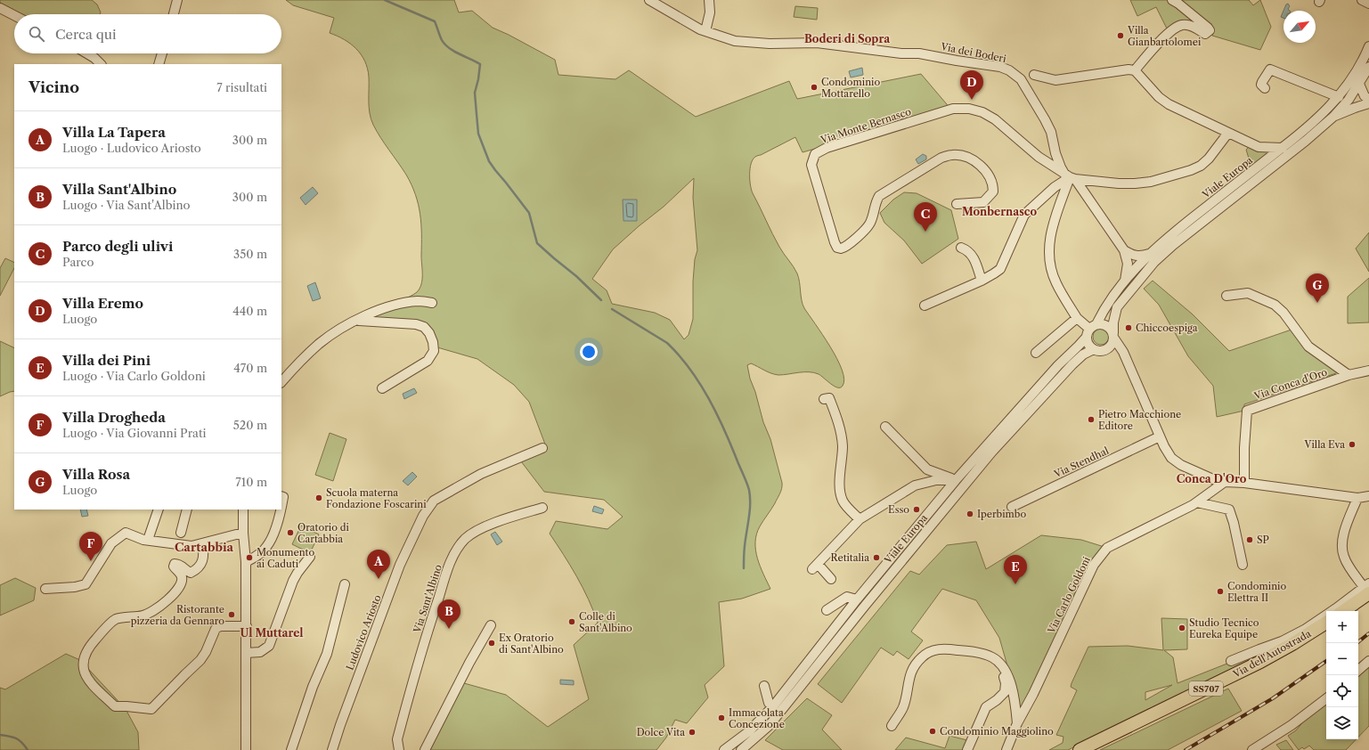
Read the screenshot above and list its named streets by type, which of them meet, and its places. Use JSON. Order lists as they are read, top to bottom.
{
  "streets": {
    "highway": ["Via dell'Autostrada", "SS707"],
    "street": [
      "Via dei Boderi",
      "Via Monte Bernasco",
      "Viale Europa",
      "Via Conca d'Oro",
      "Via Stendhal",
      "Via Carlo Goldoni",
      "Via Sant'Albino",
      "Ludovico Ariosto"
    ]
  },
  "crossings": [
    ["Via dei Boderi", "Via Monte Bernasco"],
    ["Via Monte Bernasco", "Viale Europa"]
  ],
  "districts": [
    "Boderi di Sopra",
    "Monbernasco",
    "Conca D'Oro",
    "Cartabbia",
    "Ul Muttarel"
  ],
  "places": [
    "Villa Gianbartolomei",
    "Condominio Mottarello",
    "Chiccoespiga",
    "Pietro Macchione Editore",
    "Villa Eva",
    "Scuola materna Fondazione Foscarini",
    "Esso",
    "Iperbimbo",
    "Oratorio di Cartabbia",
    "SP",
    "Monumento ai Caduti",
    "Retitalia",
    "Condominio Elettra II",
    "Ristorante pizzeria da Gennaro",
    "Colle di Sant'Albino",
    "Studio Tecnico Eureka Equipe",
    "Ex Oratorio di Sant'Albino",
    "Immacolata Concezione",
    "Condominio Maggiolino",
    "Dolce Vita"
  ],
  "north": "top right",
  "page": {
    "search": "Cerca qui",
    "heading": ["Vicino", "7 risultati"],
    "pins": [
      "D",
      "C",
      "G",
      "F",
      "A",
      "E",
      "B"
    ],
    "list": [
      {
        "mark": "A",
        "name": "Villa La Tapera",
        "note": "Luogo · Ludovico Ariosto",
        "value": "300 m"
      },
      {
        "mark": "B",
        "name": "Villa Sant'Albino",
        "note": "Luogo · Via Sant'Albino",
        "value": "300 m"
      },
      {
        "mark": "C",
        "name": "Parco degli ulivi",
        "note": "Parco",
        "value": "350 m"
      },
      {
        "mark": "D",
        "name": "Villa Eremo",
        "note": "Luogo",
        "value": "440 m"
      },
      {
        "mark": "E",
        "name": "Villa dei Pini",
        "note": "Luogo · Via Carlo Goldoni",
        "value": "470 m"
      },
      {
        "mark": "F",
        "name": "Villa Drogheda",
        "note": "Luogo · Via Giovanni Prati",
        "value": "520 m"
      },
      {
        "mark": "G",
        "name": "Villa Rosa",
        "note": "Luogo",
        "value": "710 m"
      }
    ],
    "map_buttons": ["+", "−"]
  }
}
